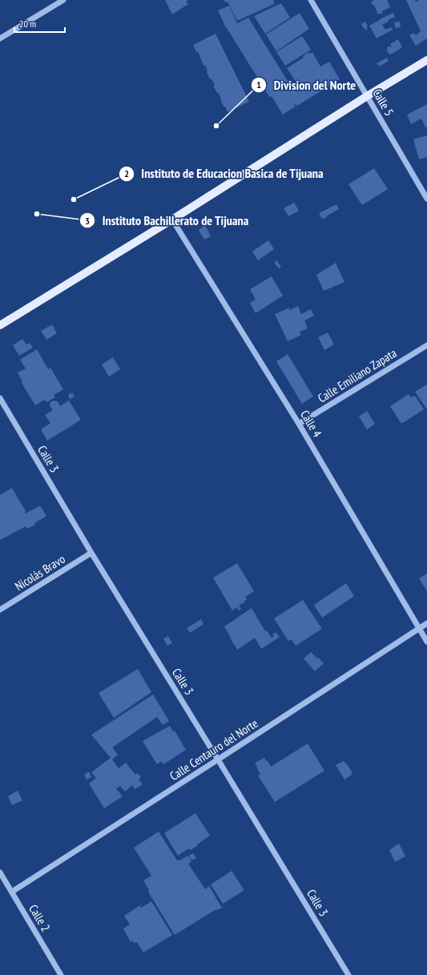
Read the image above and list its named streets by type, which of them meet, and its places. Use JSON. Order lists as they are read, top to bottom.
{
  "streets": {
    "street": [
      "Calle 5",
      "Calle Emiliano Zapata",
      "Calle 4",
      "Calle 3",
      "Nicolás Bravo",
      "Calle Centauro del Norte",
      "Calle 2"
    ]
  },
  "crossings": [
    ["Calle Emiliano Zapata", "Calle 4"],
    ["Calle 4", "Calle Centauro del Norte"],
    ["Calle 3", "Nicolás Bravo"],
    ["Calle 3", "Calle Centauro del Norte"],
    ["Calle Centauro del Norte", "Calle 2"]
  ],
  "places": ["Division del Norte", "Instituto de Educacion Basica de Tijuana", "Instituto Bachillerato de Tijuana"],
  "scale_bar": "20 m"
}
